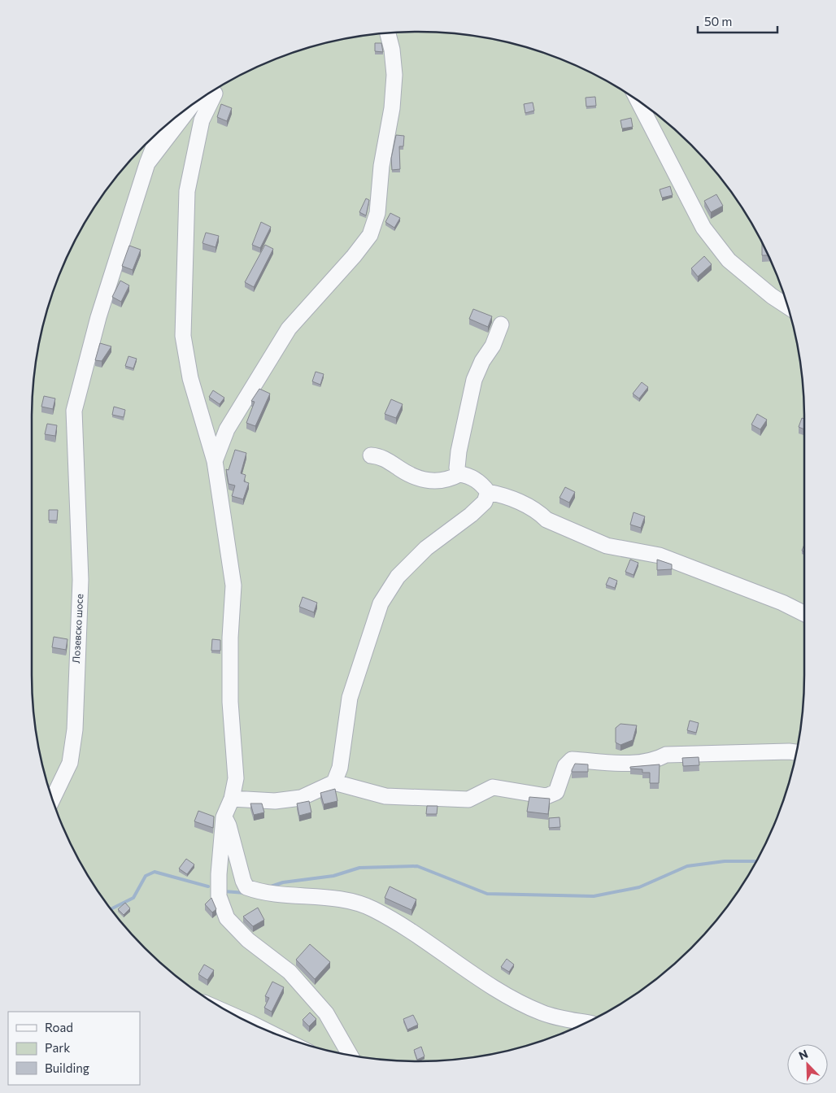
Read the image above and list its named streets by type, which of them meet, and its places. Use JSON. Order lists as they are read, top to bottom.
{
  "streets": {
    "street": ["Лозевско шосе"]
  },
  "legend": ["Road", "Park", "Building"],
  "scale_bar": "50 m",
  "north": "top left"
}
